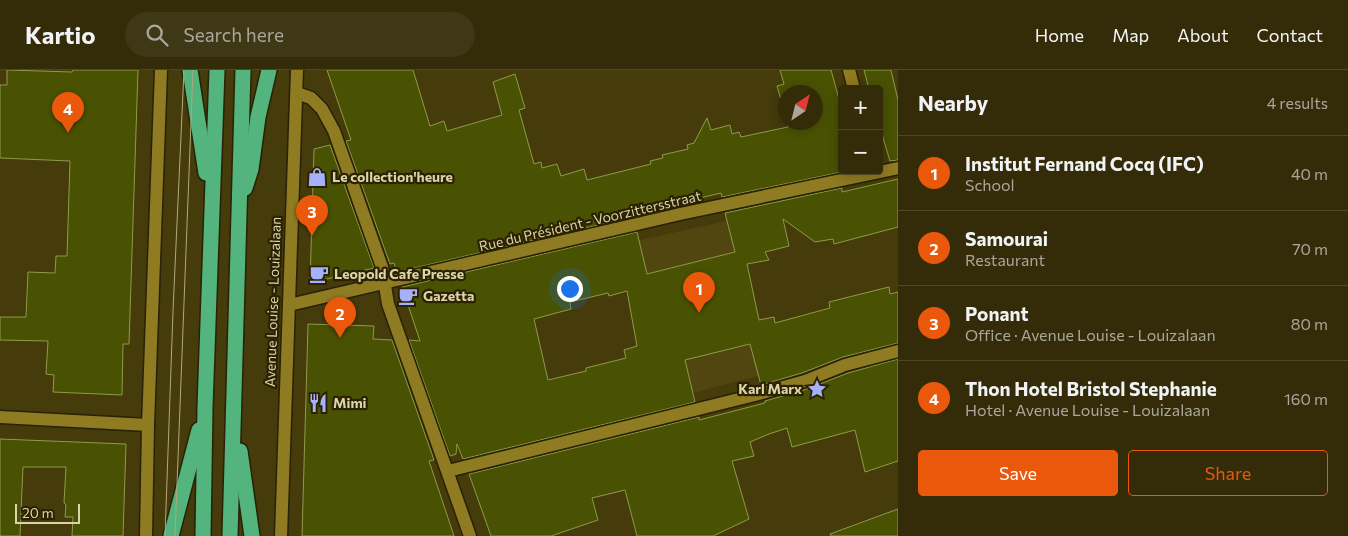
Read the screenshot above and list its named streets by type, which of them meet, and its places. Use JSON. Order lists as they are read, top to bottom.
{
  "streets": {
    "street": ["Rue du Président - Voorzittersstraat", "Avenue Louise - Louizalaan"]
  },
  "crossings": [
    ["Rue du Président - Voorzittersstraat", "Avenue Louise - Louizalaan"]
  ],
  "places": {
    "shop": ["Le collection'heure"],
    "cafe": ["Leopold Cafe Presse", "Gazetta"],
    "place": ["Karl Marx"],
    "restaurant": ["Mimi"]
  },
  "scale_bar": "20 m",
  "north": "top right",
  "page": {
    "header": "Kartio",
    "search": "Search here",
    "nav": [
      "Home",
      "Map",
      "About",
      "Contact"
    ],
    "heading": ["Nearby", "4 results"],
    "map_buttons": ["+", "−"],
    "pins": [
      "4",
      "3",
      "1",
      "2"
    ],
    "list": [
      {
        "mark": "1",
        "name": "Institut Fernand Cocq (IFC)",
        "note": "School",
        "value": "40 m"
      },
      {
        "mark": "2",
        "name": "Samourai",
        "note": "Restaurant",
        "value": "70 m"
      },
      {
        "mark": "3",
        "name": "Ponant",
        "note": "Office · Avenue Louise - Louizalaan",
        "value": "80 m"
      },
      {
        "mark": "4",
        "name": "Thon Hotel Bristol Stephanie",
        "note": "Hotel · Avenue Louise - Louizalaan",
        "value": "160 m"
      }
    ],
    "buttons": ["Save", "Share"],
    "scale": "20 m"
  }
}
